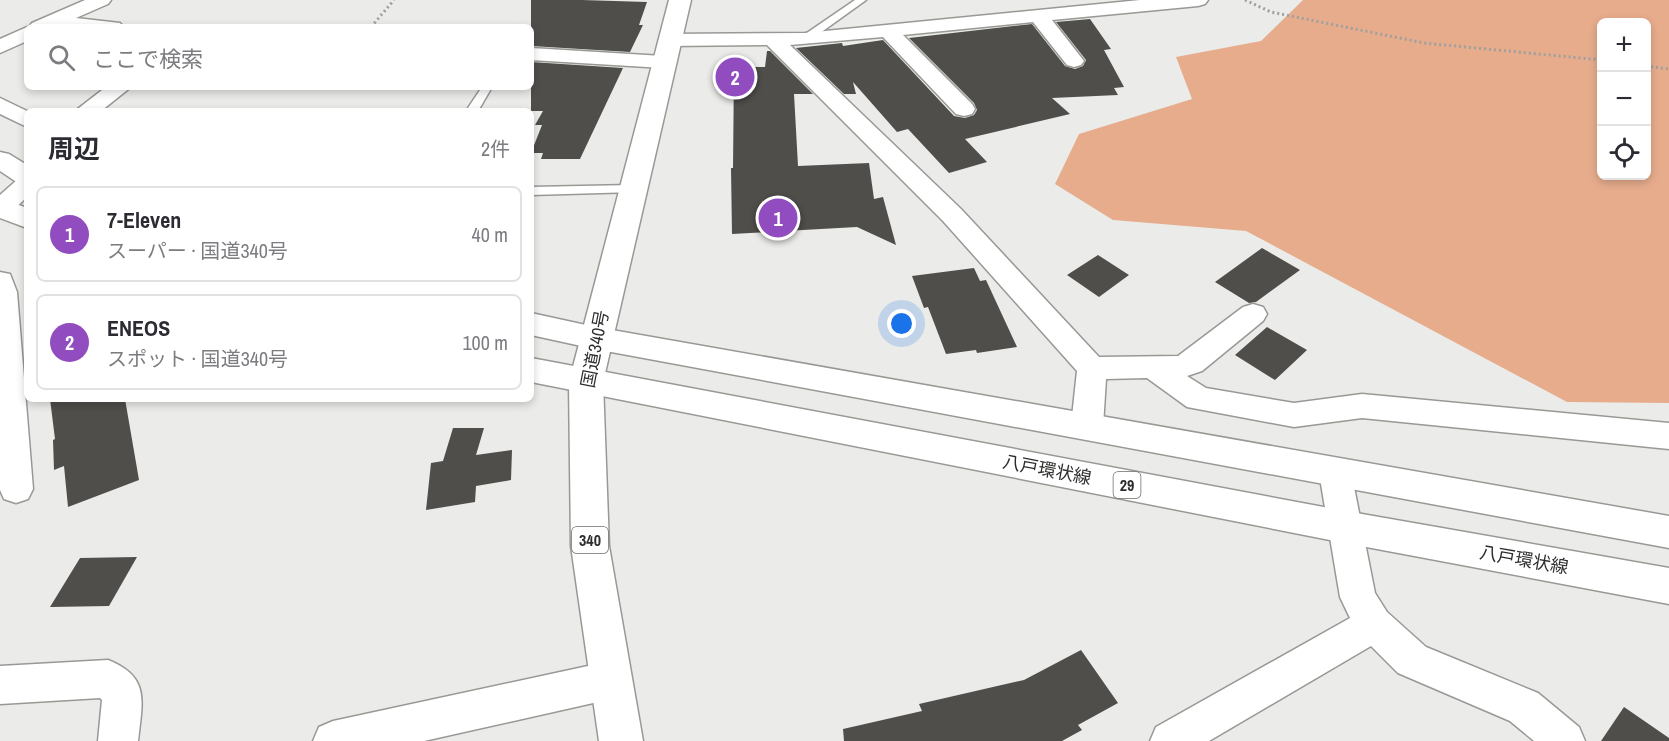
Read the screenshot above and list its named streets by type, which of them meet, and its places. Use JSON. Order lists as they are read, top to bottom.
{
  "streets": {
    "main road": [
      "国道340号",
      "八戸環状線",
      "29",
      "340"
    ]
  },
  "crossings": [
    ["国道340号", "八戸環状線"]
  ],
  "page": {
    "map_buttons": ["+", "−"],
    "search": "ここで検索",
    "pins": ["2", "1"],
    "heading": ["周辺", "2件"],
    "list": [
      {
        "mark": "1",
        "name": "7-Eleven",
        "note": "スーパー · 国道340号",
        "value": "40 m"
      },
      {
        "mark": "2",
        "name": "ENEOS",
        "note": "スポット · 国道340号",
        "value": "100 m"
      }
    ]
  }
}
